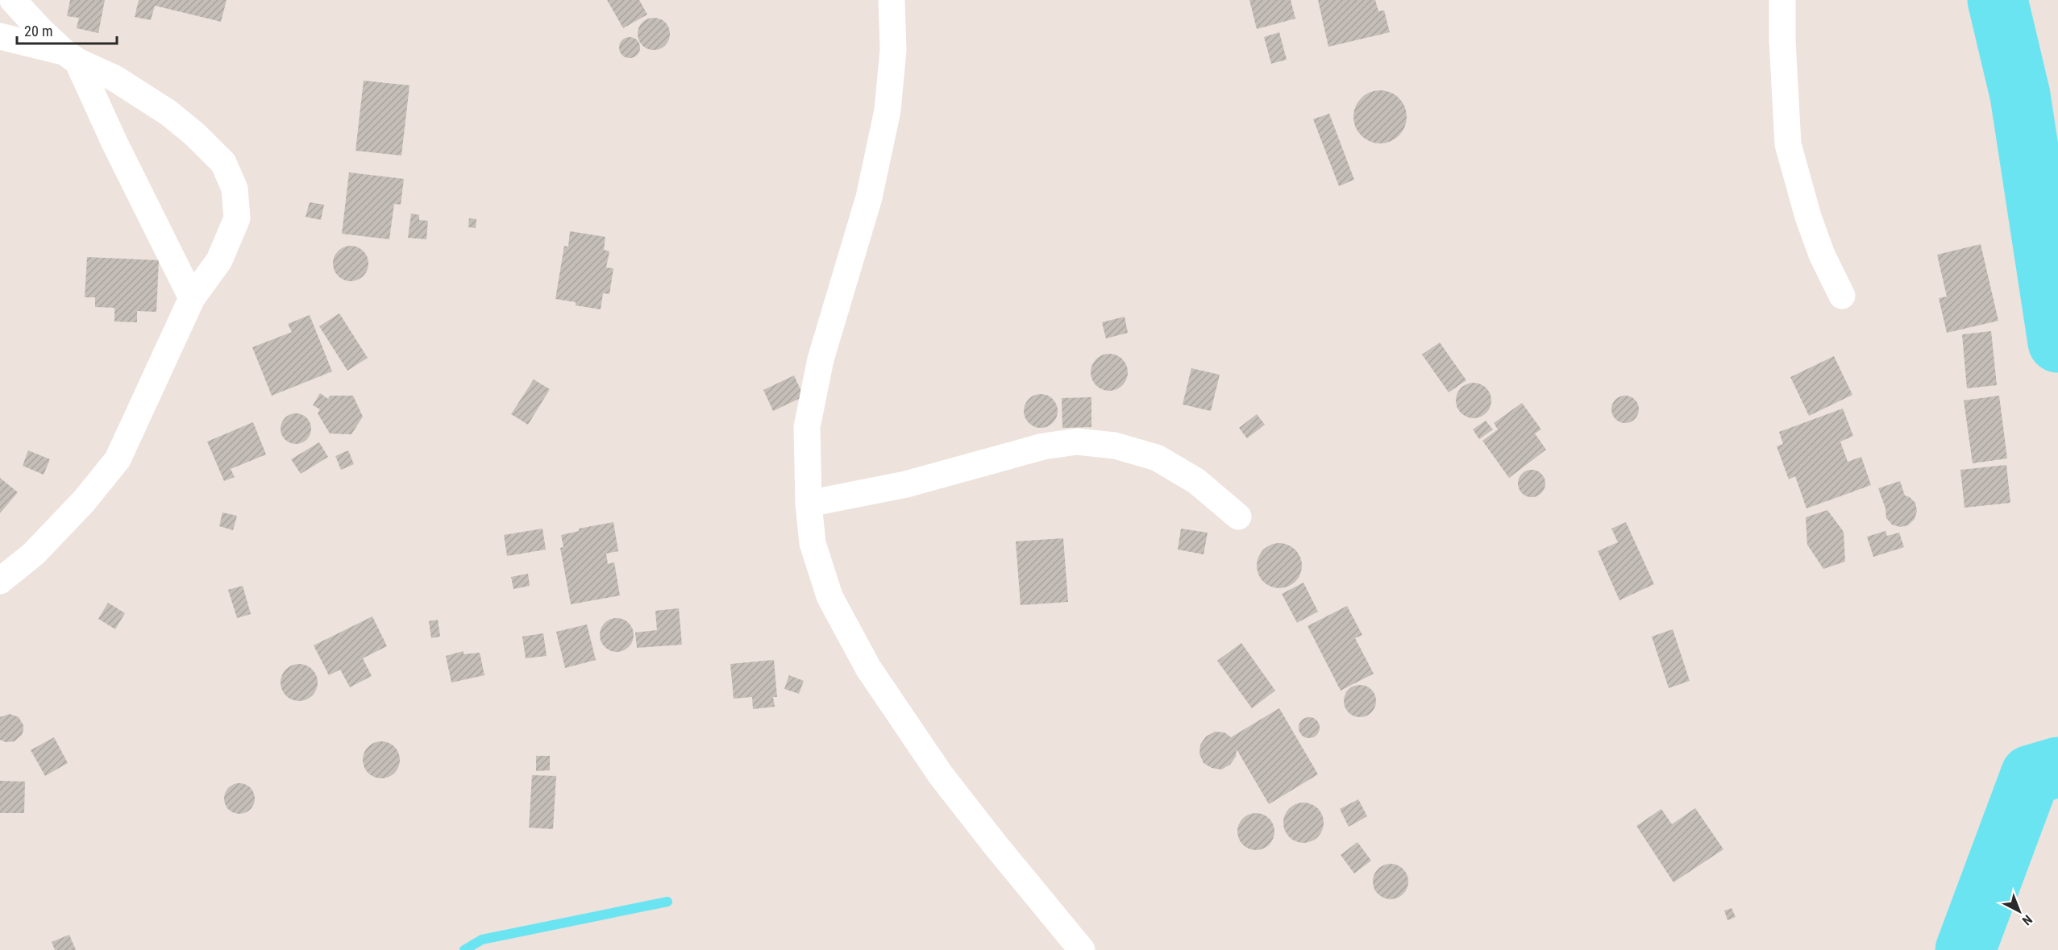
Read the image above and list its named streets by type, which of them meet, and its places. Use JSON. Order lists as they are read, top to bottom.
{
  "scale_bar": "20 m",
  "north": "bottom right"
}
